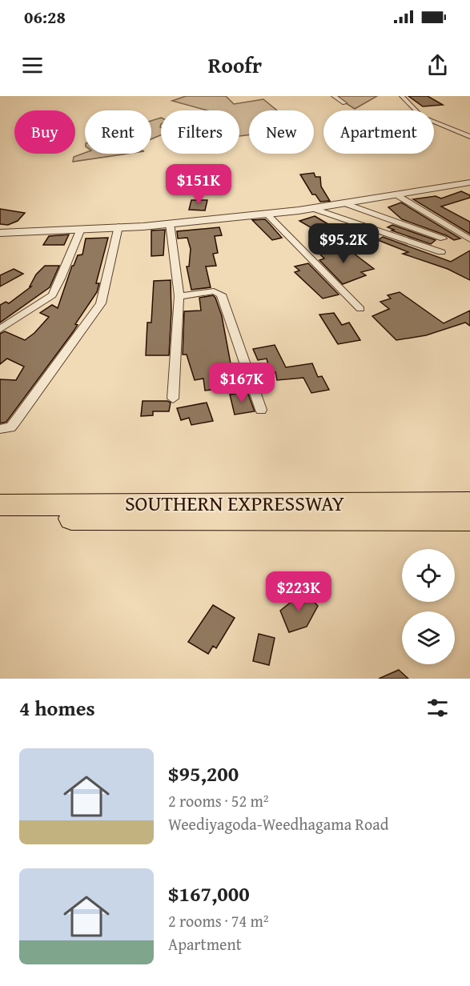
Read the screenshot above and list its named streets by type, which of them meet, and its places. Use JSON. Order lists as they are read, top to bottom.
{
  "streets": {
    "highway": ["SOUTHERN EXPRESSWAY"]
  },
  "page": {
    "status": "06:28",
    "header": "Roofr",
    "chip": [
      "Buy",
      "Rent",
      "Filters",
      "New",
      "Apartment"
    ],
    "price": [
      "$151K",
      "$95.2K",
      "$167K",
      "$223K"
    ],
    "heading": "4 homes",
    "list": [
      {
        "name": "$95,200",
        "note": "2 rooms · 52 m² · Weediyagoda-Weedhagama Road"
      },
      {
        "name": "$167,000",
        "note": "2 rooms · 74 m² · Apartment"
      }
    ]
  }
}
